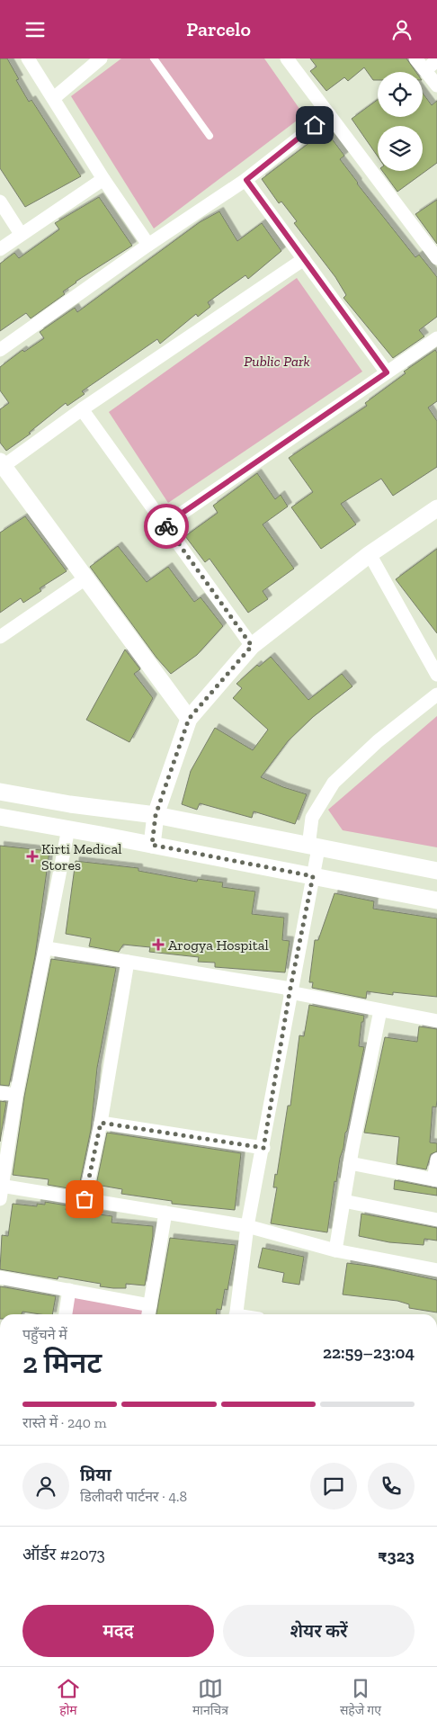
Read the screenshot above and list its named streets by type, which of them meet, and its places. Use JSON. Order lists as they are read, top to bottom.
{
  "parks": ["Public Park"],
  "places": {
    "health": ["Kirti Medical Stores", "Arogya Hospital"]
  },
  "page": {
    "header": "Parcelo",
    "heading": ["2 मिनट", "पहुँचने में", "22:59–23:04"],
    "panel": [
      "प्रिया",
      "डिलीवरी पार्टनर · 4.8",
      "ऑर्डर #2073",
      "₹323"
    ],
    "bar": "रास्ते में · 240 m",
    "buttons": ["मदद", "शेयर करें"],
    "tabs": ["होम", "मानचित्र", "सहेजे गए"]
  }
}
